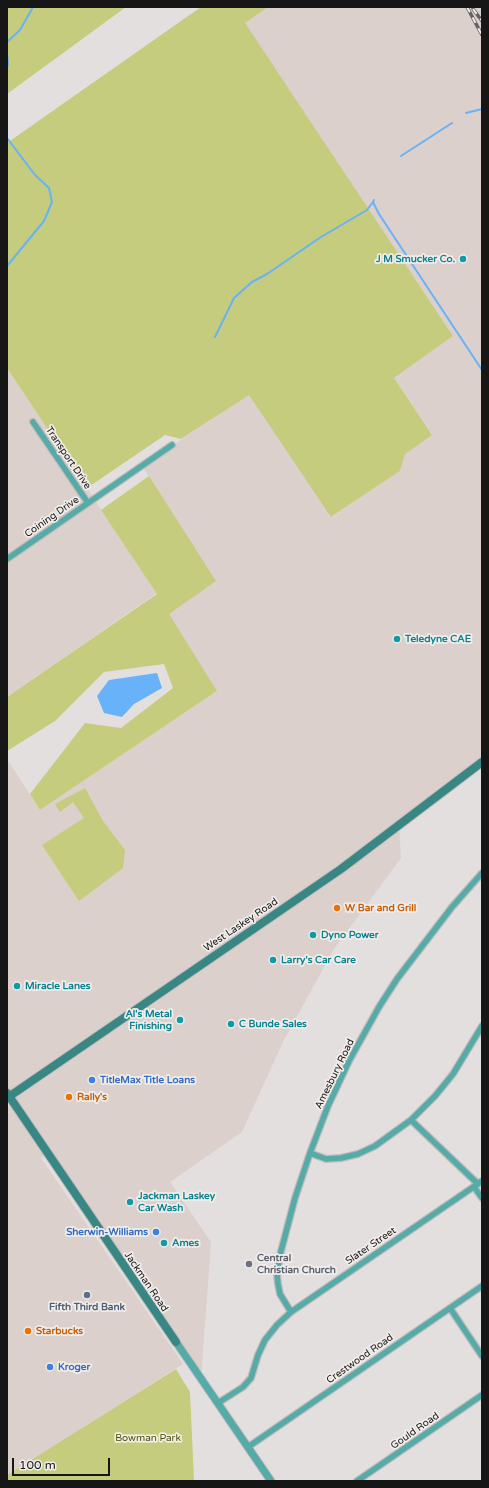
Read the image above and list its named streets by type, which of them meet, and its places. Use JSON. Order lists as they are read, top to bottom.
{
  "streets": {
    "main road": ["West Laskey Road", "Jackman Road"],
    "street": [
      "Transport Drive",
      "Coining Drive",
      "Amesbury Road",
      "Slater Street",
      "Crestwood Road",
      "Gould Road"
    ]
  },
  "crossings": [
    ["Transport Drive", "Coining Drive"],
    ["West Laskey Road", "Jackman Road"],
    ["Amesbury Road", "Slater Street"],
    ["Slater Street", "Jackman Road"],
    ["Jackman Road", "Crestwood Road"]
  ],
  "parks": ["Bowman Park"],
  "places": [
    "J M Smucker Co.",
    "Teledyne CAE",
    "W Bar and Grill",
    "Dyno Power",
    "Larry's Car Care",
    "Miracle Lanes",
    "Al's Metal Finishing",
    "C Bunde Sales",
    "TitleMax Title Loans",
    "Rally's",
    "Jackman Laskey Car Wash",
    "Sherwin-Williams",
    "Ames",
    "Central Christian Church",
    "Fifth Third Bank",
    "Starbucks",
    "Kroger"
  ],
  "scale_bar": "100 m"
}
